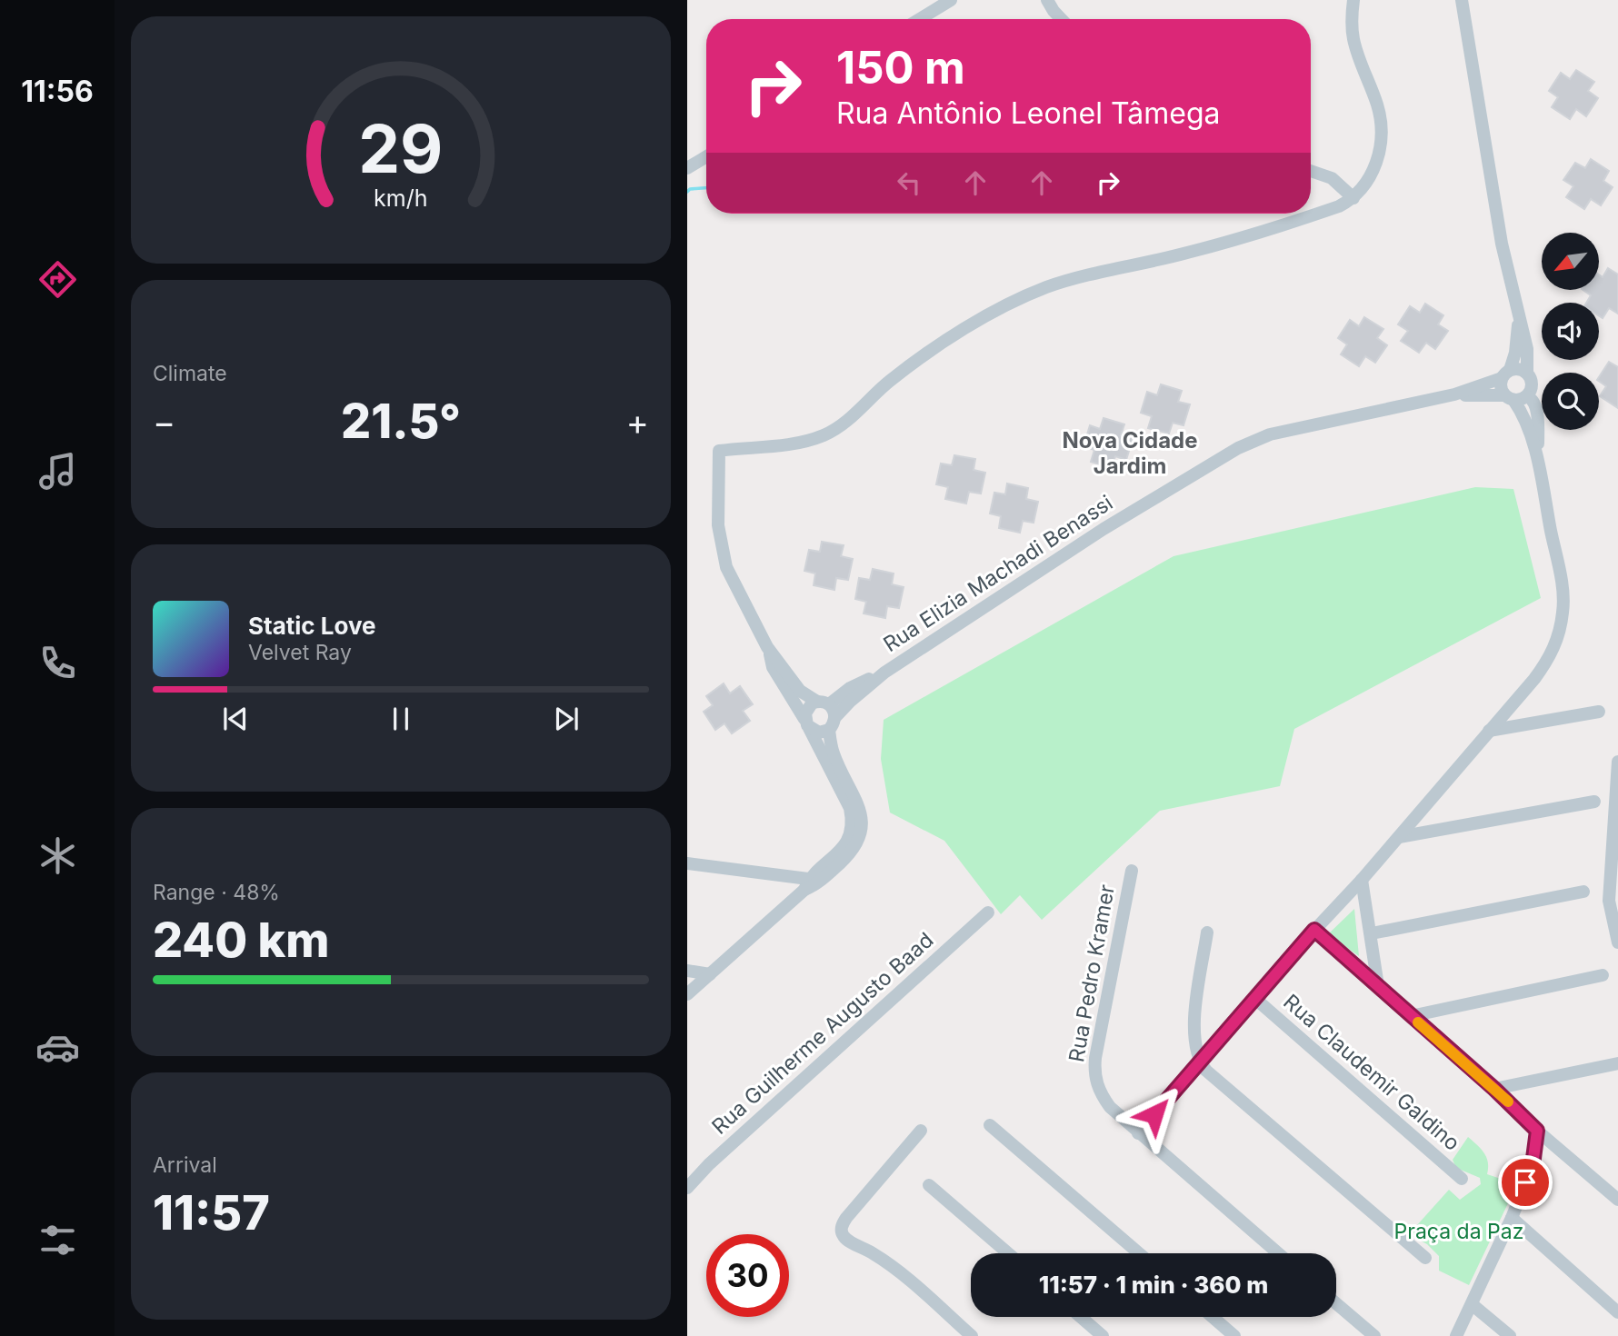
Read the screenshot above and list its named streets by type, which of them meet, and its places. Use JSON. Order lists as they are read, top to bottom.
{
  "streets": {
    "street": [
      "Rua Elizia Machadi Benassi",
      "Rua Pedro Kramer",
      "Rua Guilherme Augusto Baad",
      "Rua Claudemir Galdino"
    ]
  },
  "districts": ["Nova Cidade Jardim"],
  "parks": ["Praça da Paz"],
  "north": "bottom left",
  "page": {
    "tabs": "11:56",
    "turn": ["150 m", "Rua Antônio Leonel Tâmega"],
    "tile": [
      "Climate",
      ["Range · 48%", "240 km"],
      ["Arrival", "11:57"]
    ],
    "heat": ["−", "21.5°", "+"],
    "song": ["Static Love", "Velvet Ray"],
    "limit": "30",
    "trip": "11:57 · 1 min · 360 m",
    "gauge": ["29", "km/h"]
  }
}
